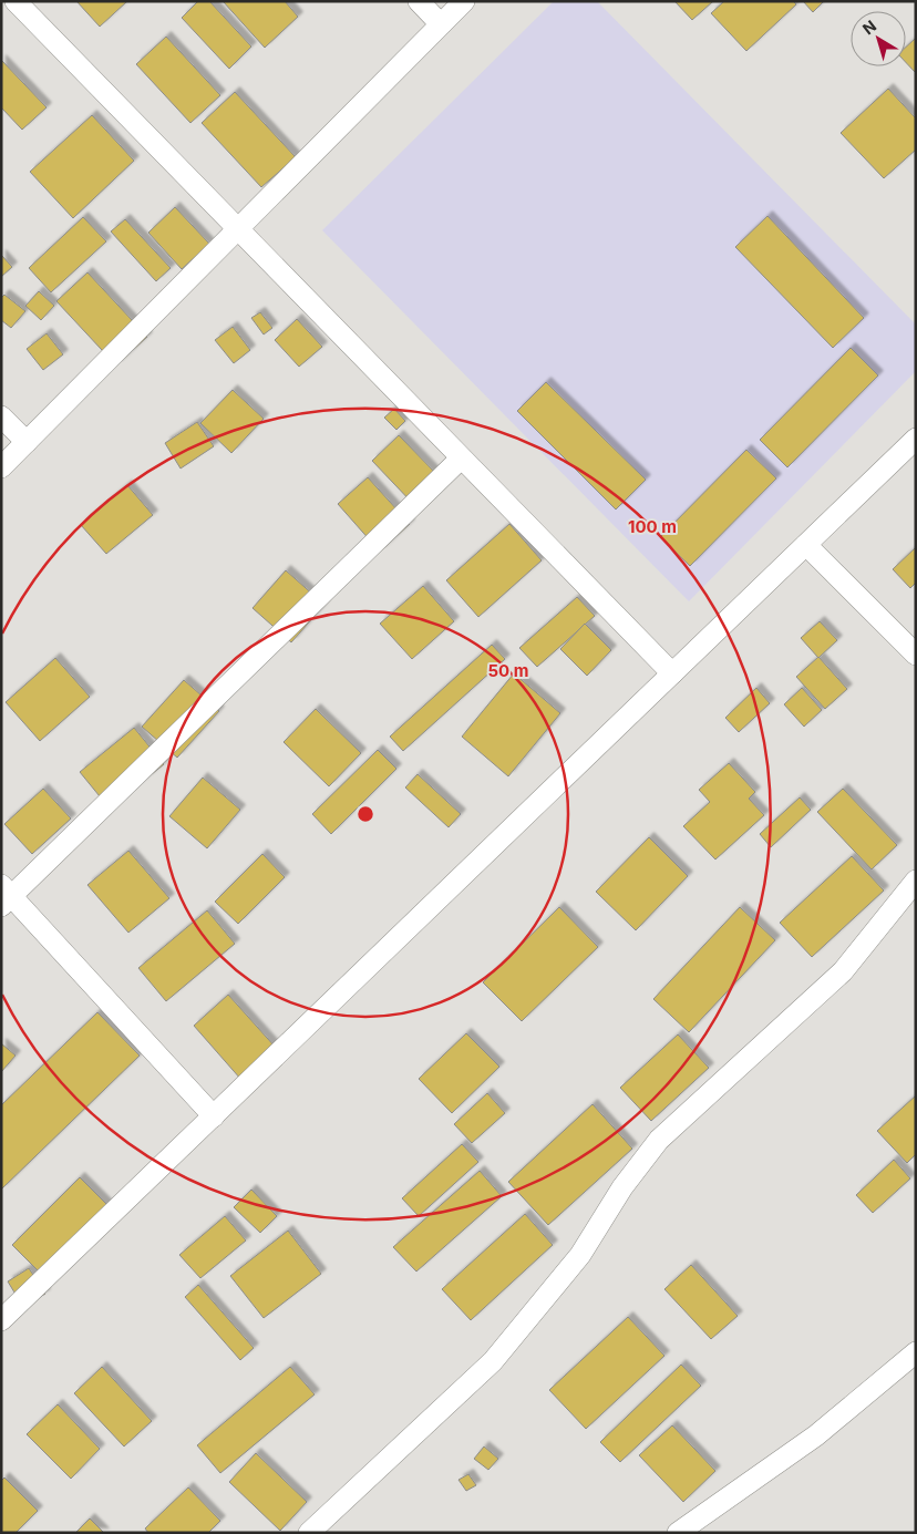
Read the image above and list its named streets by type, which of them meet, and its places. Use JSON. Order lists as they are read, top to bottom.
{
  "north": "top left",
  "rings": ["100 m", "50 m"]
}
